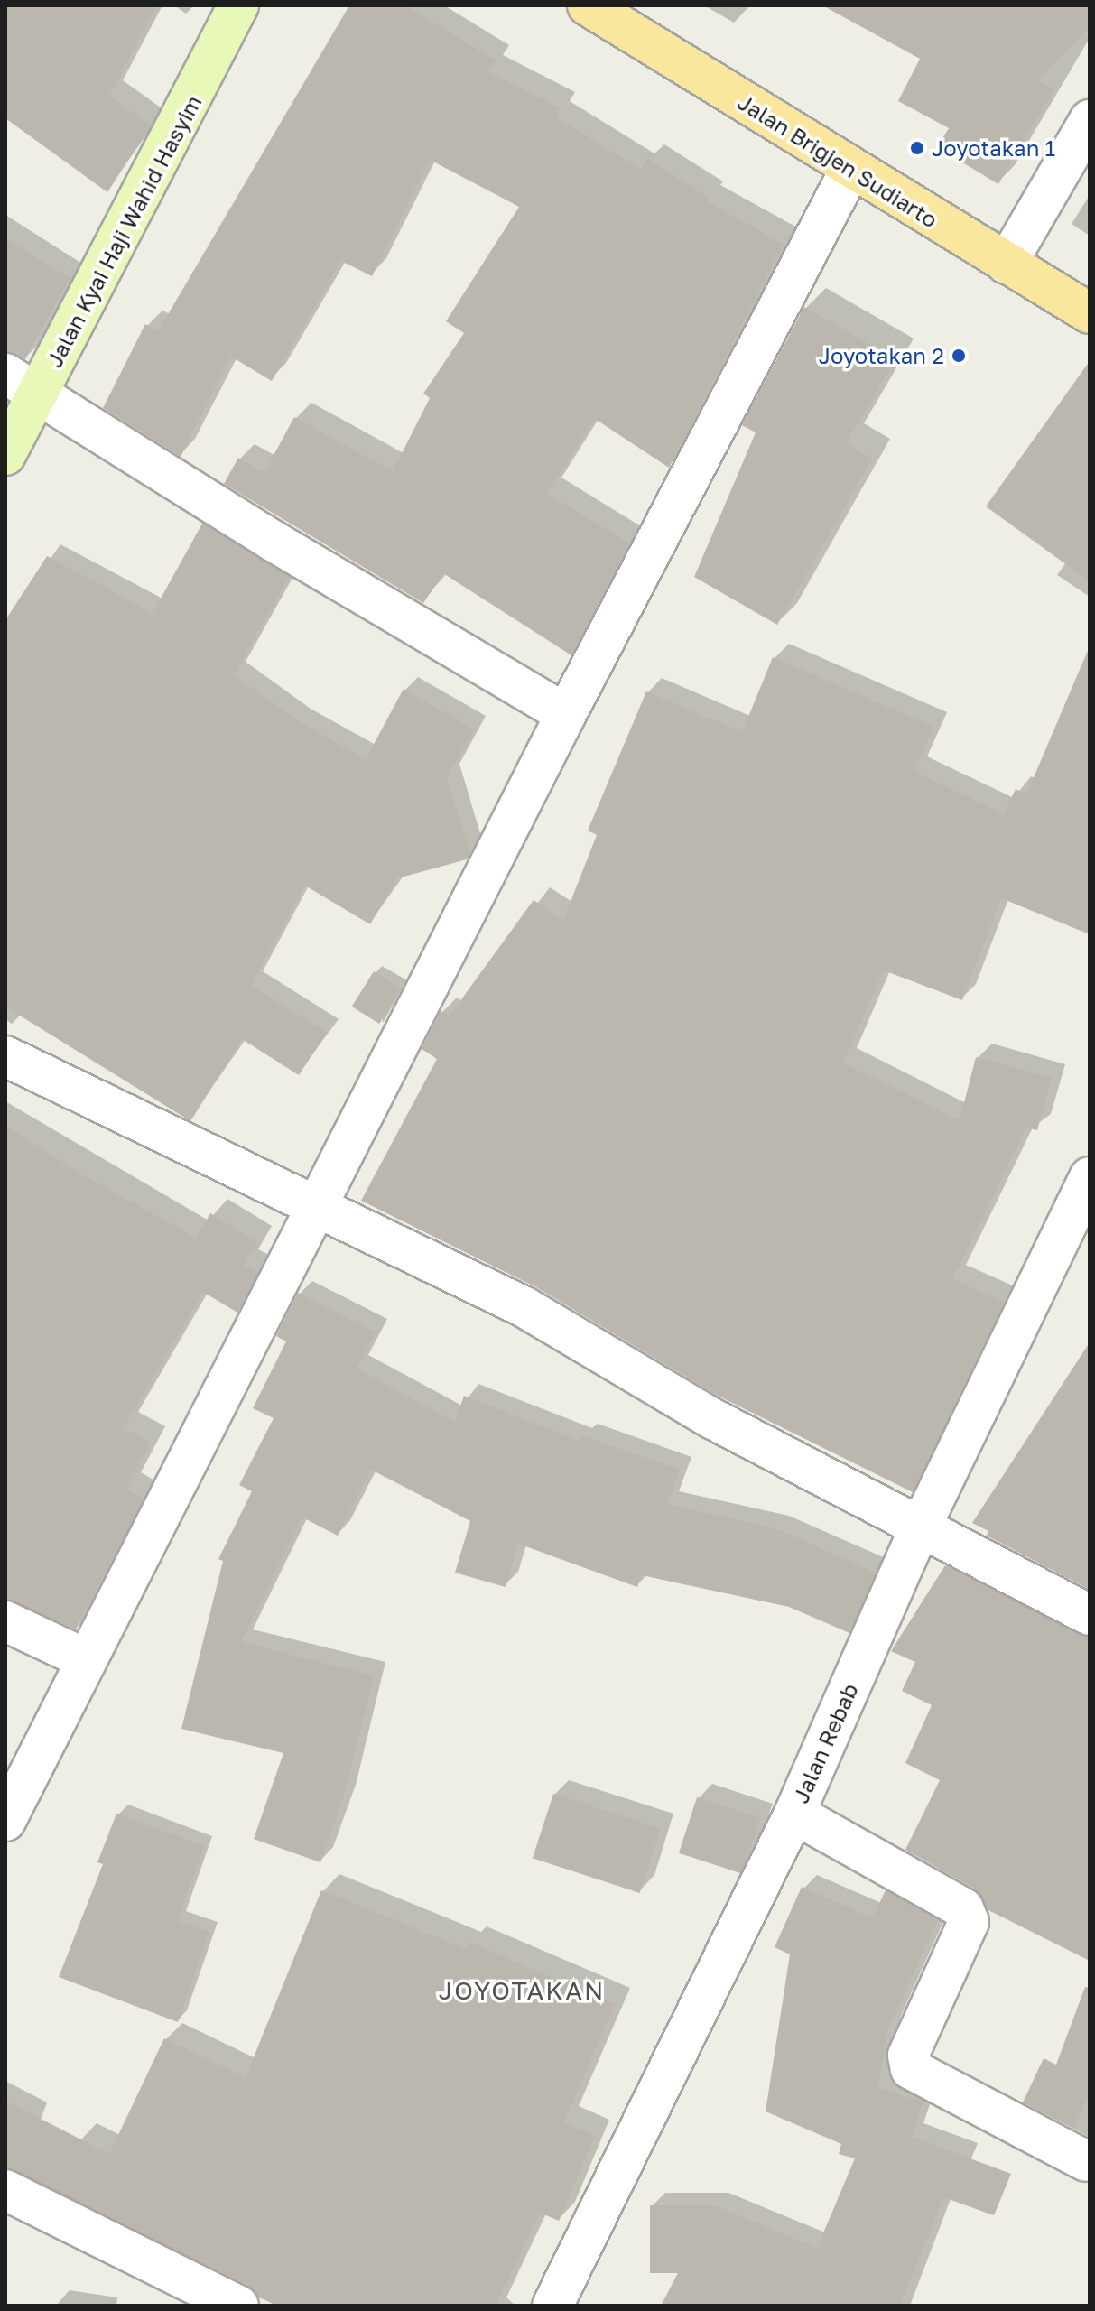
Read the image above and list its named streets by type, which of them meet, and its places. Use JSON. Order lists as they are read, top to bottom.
{
  "streets": {
    "main road": ["Jalan Brigjen Sudiarto", "Jalan Kyai Haji Wahid Hasyim"],
    "street": ["Jalan Rebab"]
  },
  "districts": ["JOYOTAKAN"],
  "places": ["Joyotakan 1", "Joyotakan 2"]
}
